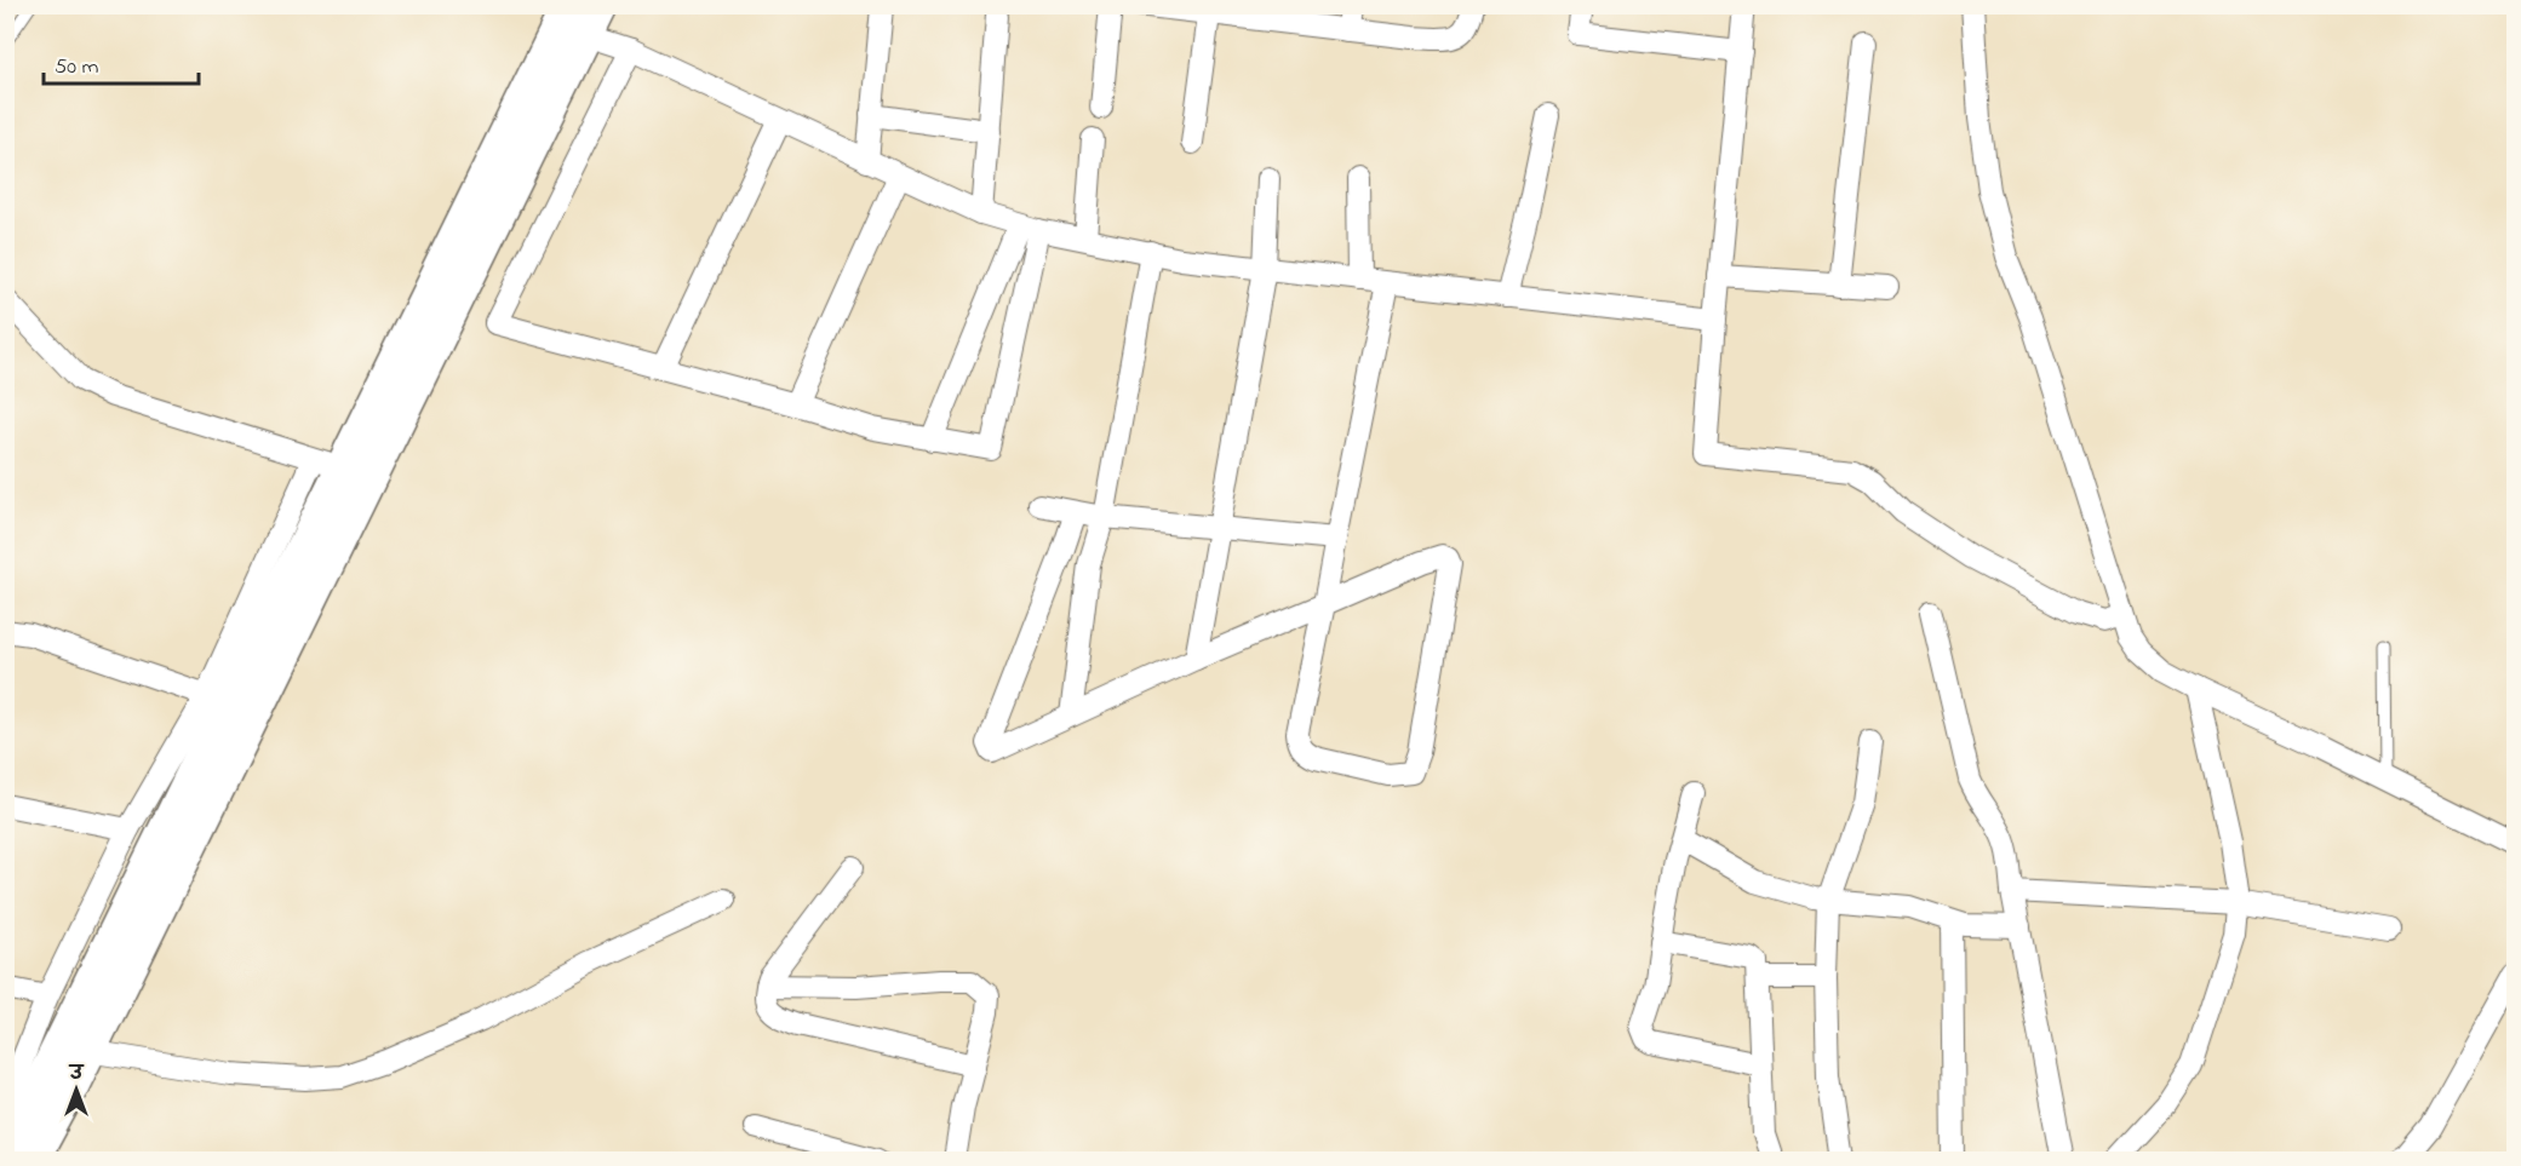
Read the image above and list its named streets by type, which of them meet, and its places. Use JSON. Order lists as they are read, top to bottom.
{
  "scale_bar": "50 m",
  "north": "top"
}
